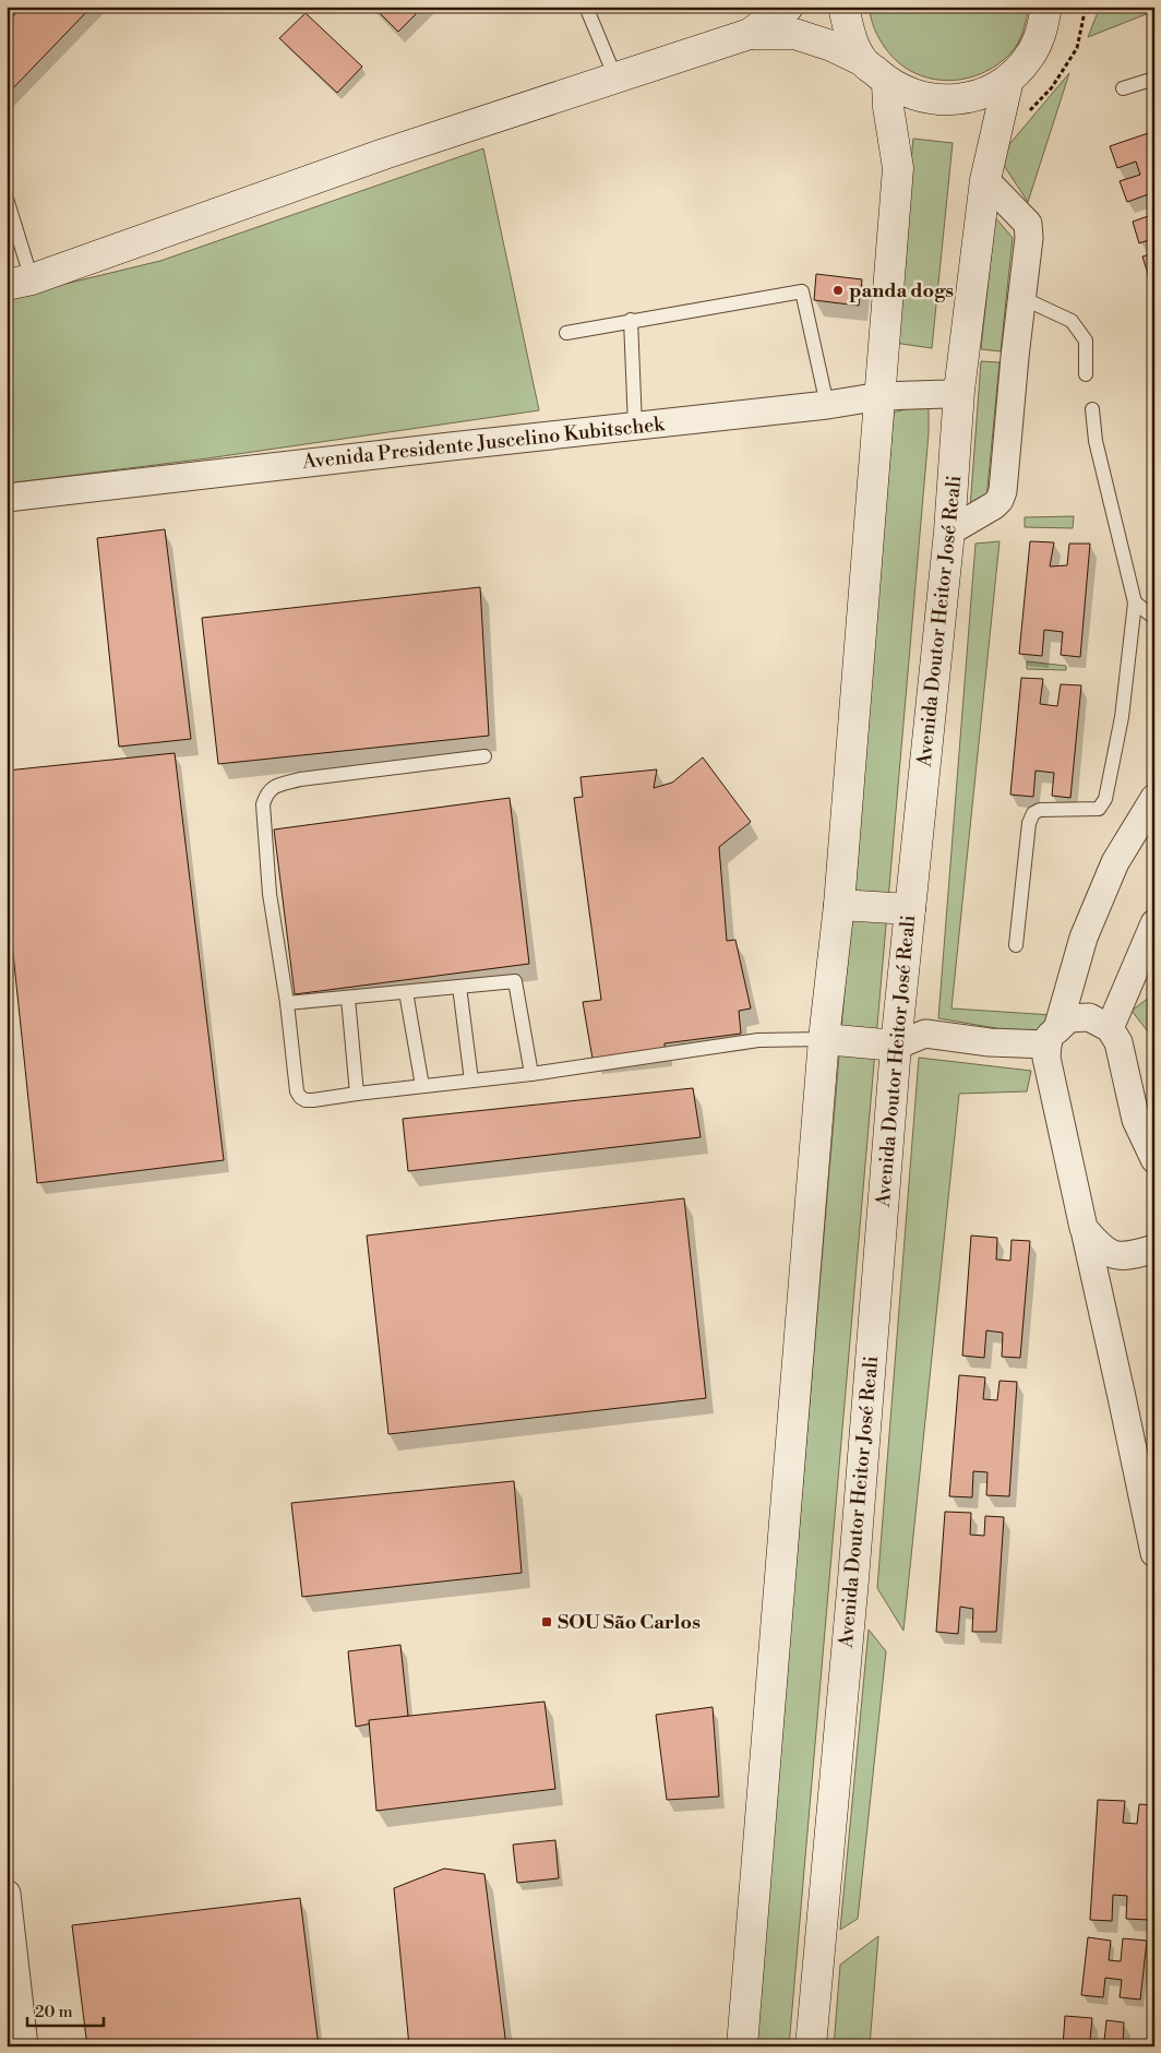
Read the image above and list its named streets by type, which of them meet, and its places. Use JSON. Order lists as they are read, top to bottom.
{
  "streets": {
    "main road": ["Avenida Doutor Heitor José Reali"],
    "street": ["Avenida Presidente Juscelino Kubitschek"]
  },
  "crossings": [
    ["Avenida Presidente Juscelino Kubitschek", "Avenida Doutor Heitor José Reali"]
  ],
  "places": {
    "other": ["panda dogs"],
    "transit": ["SOU São Carlos"]
  },
  "scale_bar": "20 m"
}
